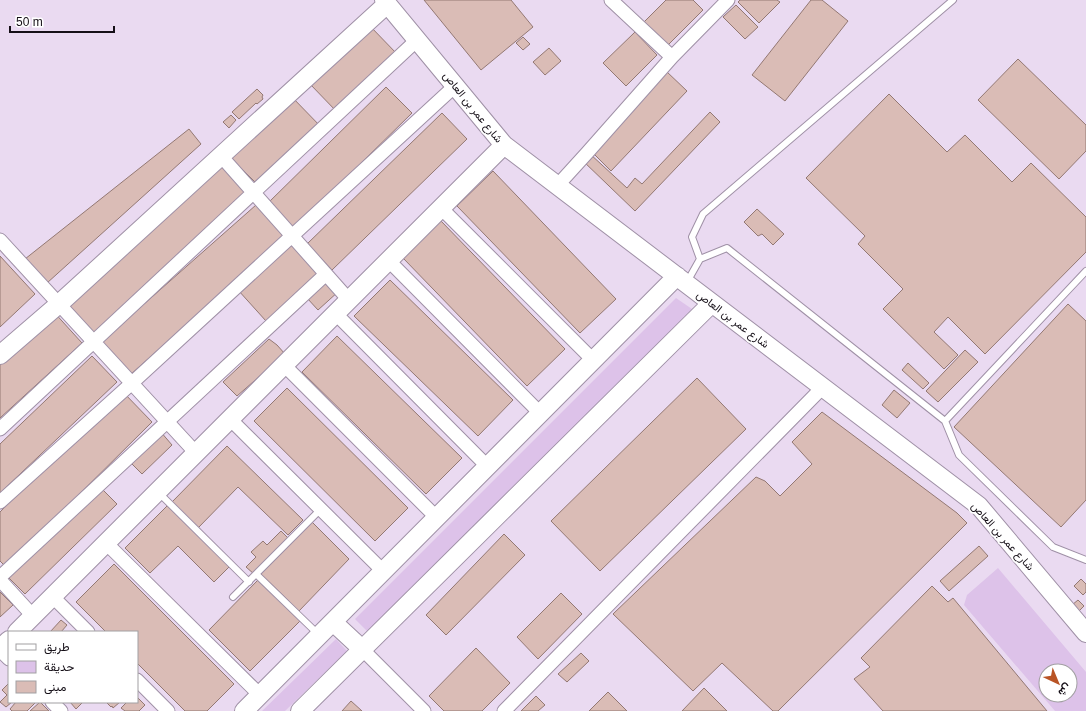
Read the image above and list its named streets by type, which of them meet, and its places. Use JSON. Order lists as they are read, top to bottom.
{
  "streets": {
    "street": ["شارع عمر بن العاص"]
  },
  "legend": ["طريق", "حديقة", "مبنى"],
  "scale_bar": "50 m",
  "north": "bottom right"
}
